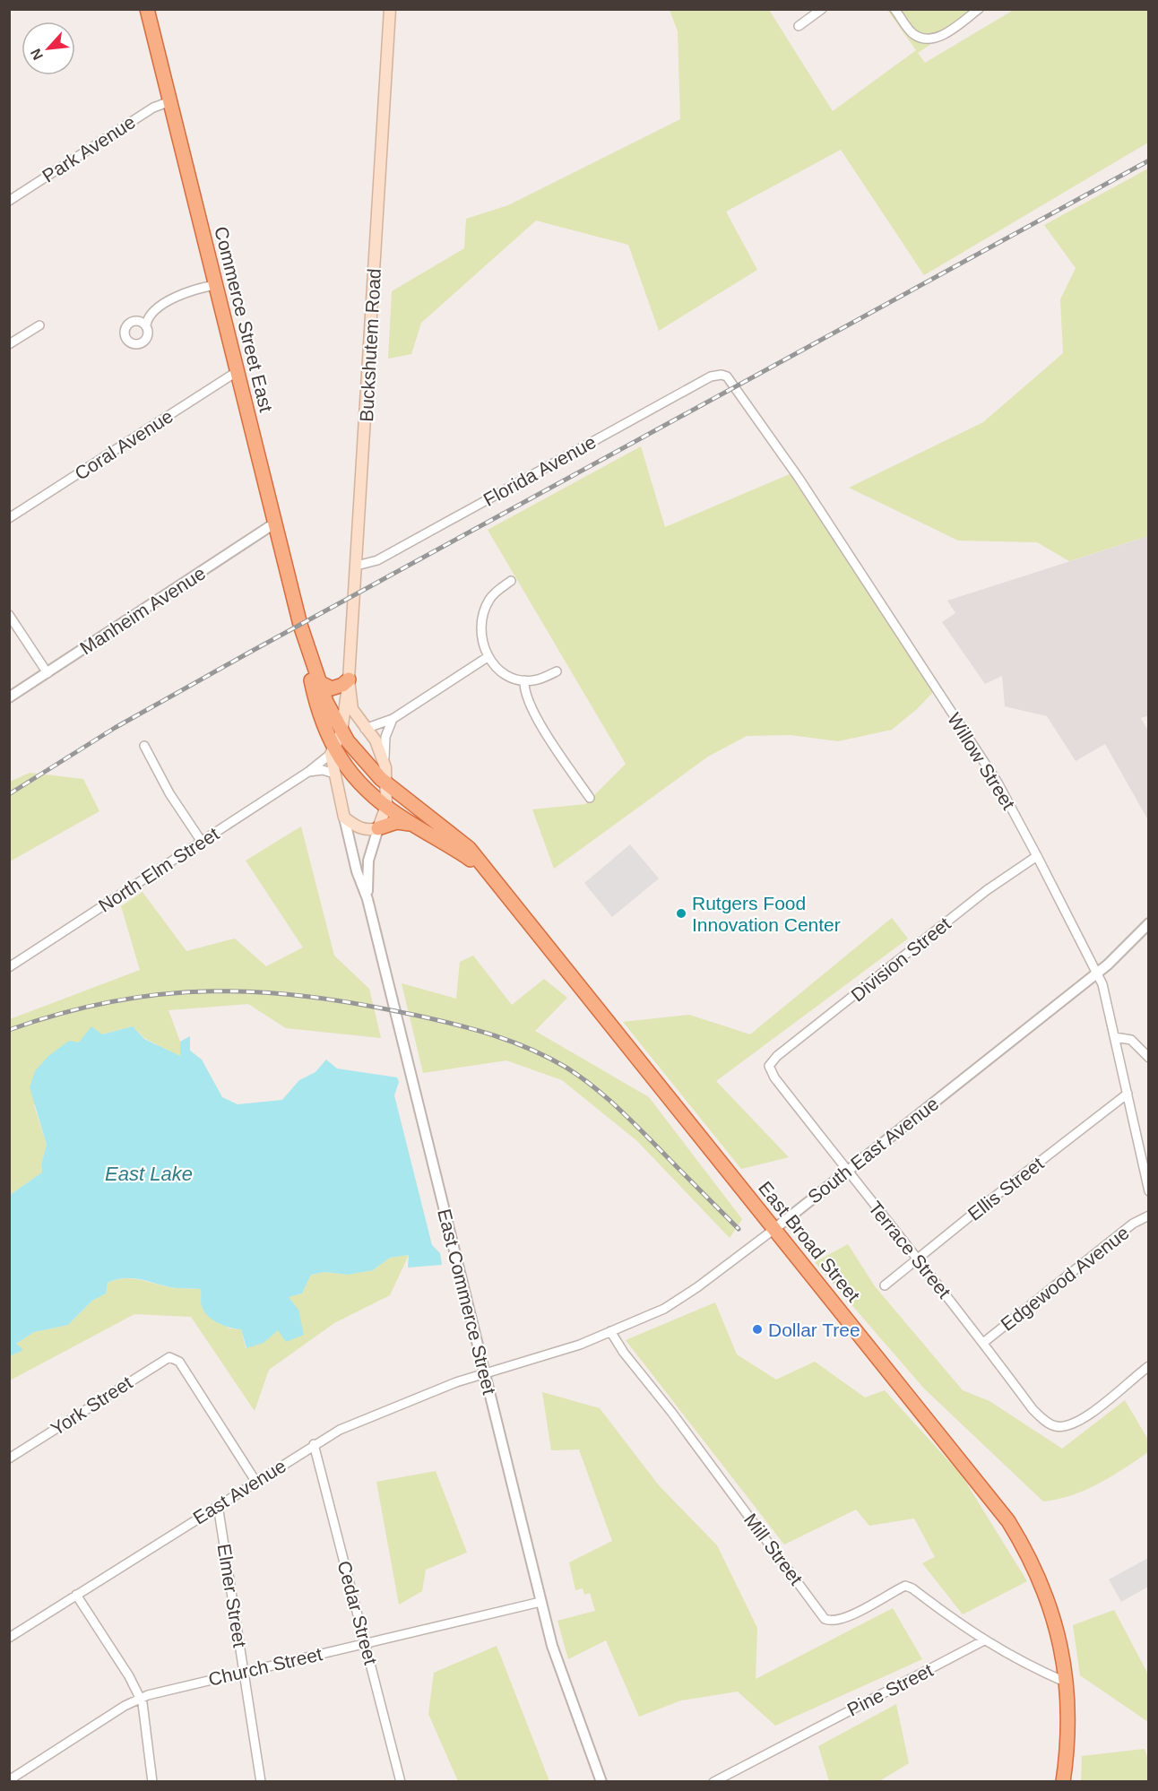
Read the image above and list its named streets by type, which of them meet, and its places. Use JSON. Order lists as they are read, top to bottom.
{
  "streets": {
    "highway": ["Commerce Street East", "East Broad Street"],
    "main road": ["Buckshutem Road"],
    "street": [
      "Park Avenue",
      "Coral Avenue",
      "Florida Avenue",
      "Manheim Avenue",
      "Willow Street",
      "North Elm Street",
      "Division Street",
      "South East Avenue",
      "Ellis Street",
      "Terrace Street",
      "Edgewood Avenue",
      "East Commerce Street",
      "York Street",
      "East Avenue",
      "Mill Street",
      "Elmer Street",
      "Cedar Street",
      "Church Street",
      "Pine Street"
    ]
  },
  "crossings": [
    ["Park Avenue", "Commerce Street East"],
    ["Commerce Street East", "Coral Avenue"],
    ["Commerce Street East", "Manheim Avenue"],
    ["Commerce Street East", "North Elm Street"],
    ["Commerce Street East", "East Broad Street"],
    ["Commerce Street East", "East Commerce Street"],
    ["Buckshutem Road", "Florida Avenue"],
    ["Florida Avenue", "Willow Street"],
    ["Willow Street", "Division Street"],
    ["Willow Street", "South East Avenue"],
    ["Willow Street", "Ellis Street"],
    ["North Elm Street", "East Broad Street"],
    ["Division Street", "Terrace Street"],
    ["South East Avenue", "East Broad Street"],
    ["South East Avenue", "Terrace Street"],
    ["South East Avenue", "East Commerce Street"],
    ["South East Avenue", "East Avenue"],
    ["South East Avenue", "Mill Street"],
    ["Ellis Street", "Terrace Street"],
    ["Terrace Street", "Edgewood Avenue"],
    ["East Commerce Street", "East Avenue"],
    ["East Commerce Street", "Church Street"],
    ["York Street", "East Avenue"],
    ["East Avenue", "Elmer Street"],
    ["East Avenue", "Cedar Street"],
    ["Mill Street", "Pine Street"],
    ["Elmer Street", "Church Street"],
    ["Cedar Street", "Church Street"]
  ],
  "water": ["East Lake"],
  "places": ["Rutgers Food Innovation Center", "Dollar Tree"],
  "north": "bottom left"
}
